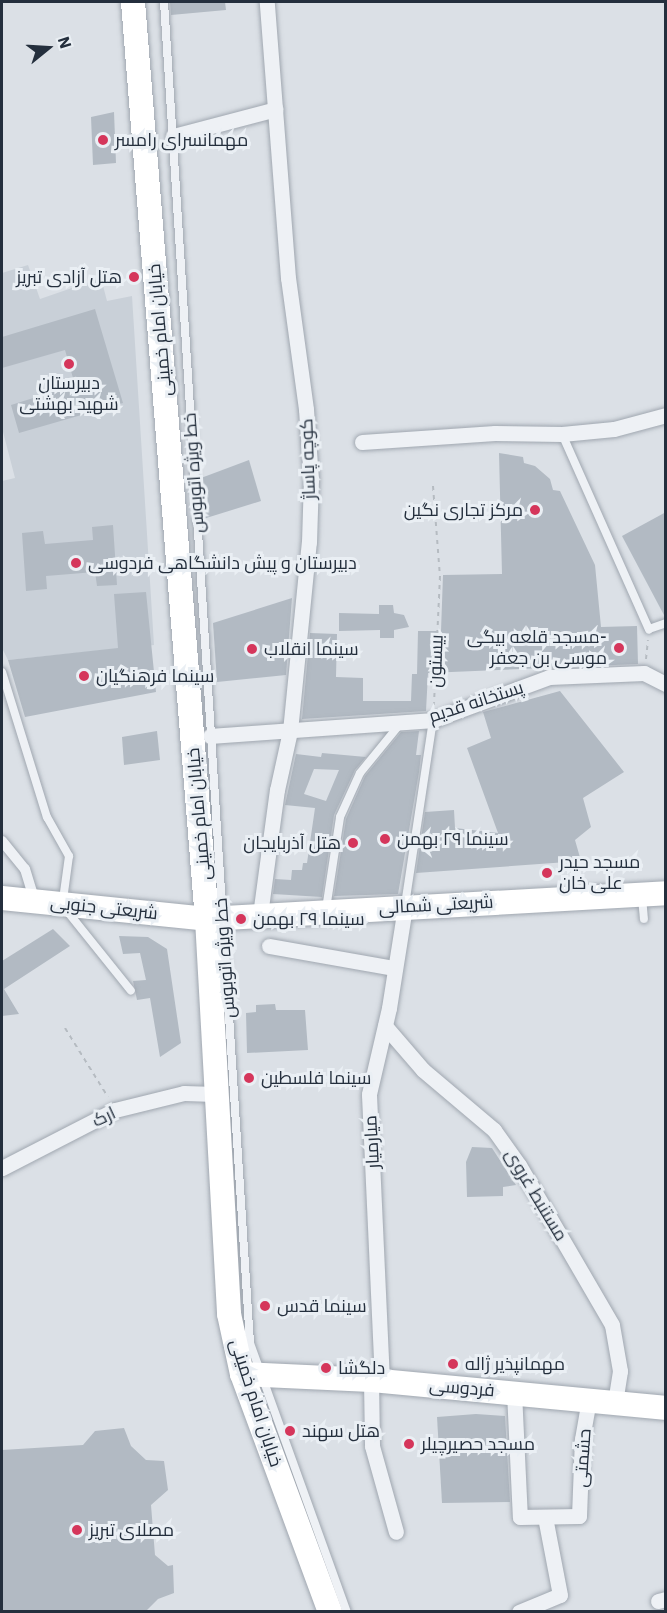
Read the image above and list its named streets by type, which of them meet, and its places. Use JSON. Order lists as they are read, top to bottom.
{
  "streets": {
    "main road": [
      "خیابان امام خمینی",
      "شریعتی شمالی",
      "شریعتی جنوبی",
      "فردوسی"
    ],
    "street": [
      "کوچه پاساژ",
      "پستخانه قدیم",
      "ارک",
      "میارمیار",
      "مستنبط غروی",
      "حشمتی"
    ],
    "lane": ["خط ویژه اتوبوس"],
    "path": ["بیستون"]
  },
  "crossings": [
    ["خیابان امام خمینی", "خط ویژه اتوبوس"],
    ["خیابان امام خمینی", "شریعتی شمالی"],
    ["خیابان امام خمینی", "شریعتی جنوبی"],
    ["خیابان امام خمینی", "ارک"],
    ["خیابان امام خمینی", "فردوسی"],
    ["کوچه پاساژ", "پستخانه قدیم"],
    ["کوچه پاساژ", "شریعتی شمالی"],
    ["خط ویژه اتوبوس", "پستخانه قدیم"],
    ["خط ویژه اتوبوس", "شریعتی شمالی"],
    ["خط ویژه اتوبوس", "شریعتی جنوبی"],
    ["خط ویژه اتوبوس", "فردوسی"],
    ["بیستون", "پستخانه قدیم"],
    ["شریعتی شمالی", "شریعتی جنوبی"],
    ["شریعتی شمالی", "میارمیار"],
    ["میارمیار", "مستنبط غروی"],
    ["میارمیار", "فردوسی"],
    ["مستنبط غروی", "فردوسی"],
    ["فردوسی", "حشمتی"]
  ],
  "places": [
    "مهمانسرای رامسر",
    "هتل آزادی تبریز",
    "دبیرستان شهید بهشتی",
    "مرکز تجاری نگین",
    "دبیرستان و پیش دانشگاهی فردوسی",
    "مسجد قلعه بیگی- موسی بن جعفر",
    "سینما انقلاب",
    "سینما فرهنگیان",
    "سینما ۲۹ بهمن",
    "هتل آذربایجان",
    "مسجد حیدر علی خان",
    "سینما ٢٩ بهمن",
    "سینما فلسطین",
    "سینما قدس",
    "مهمانپذیر ژاله",
    "دلگشا",
    "هتل سهند",
    "مسجد حصیرچیلر",
    "مصلای تبریز"
  ],
  "north": "right"
}
